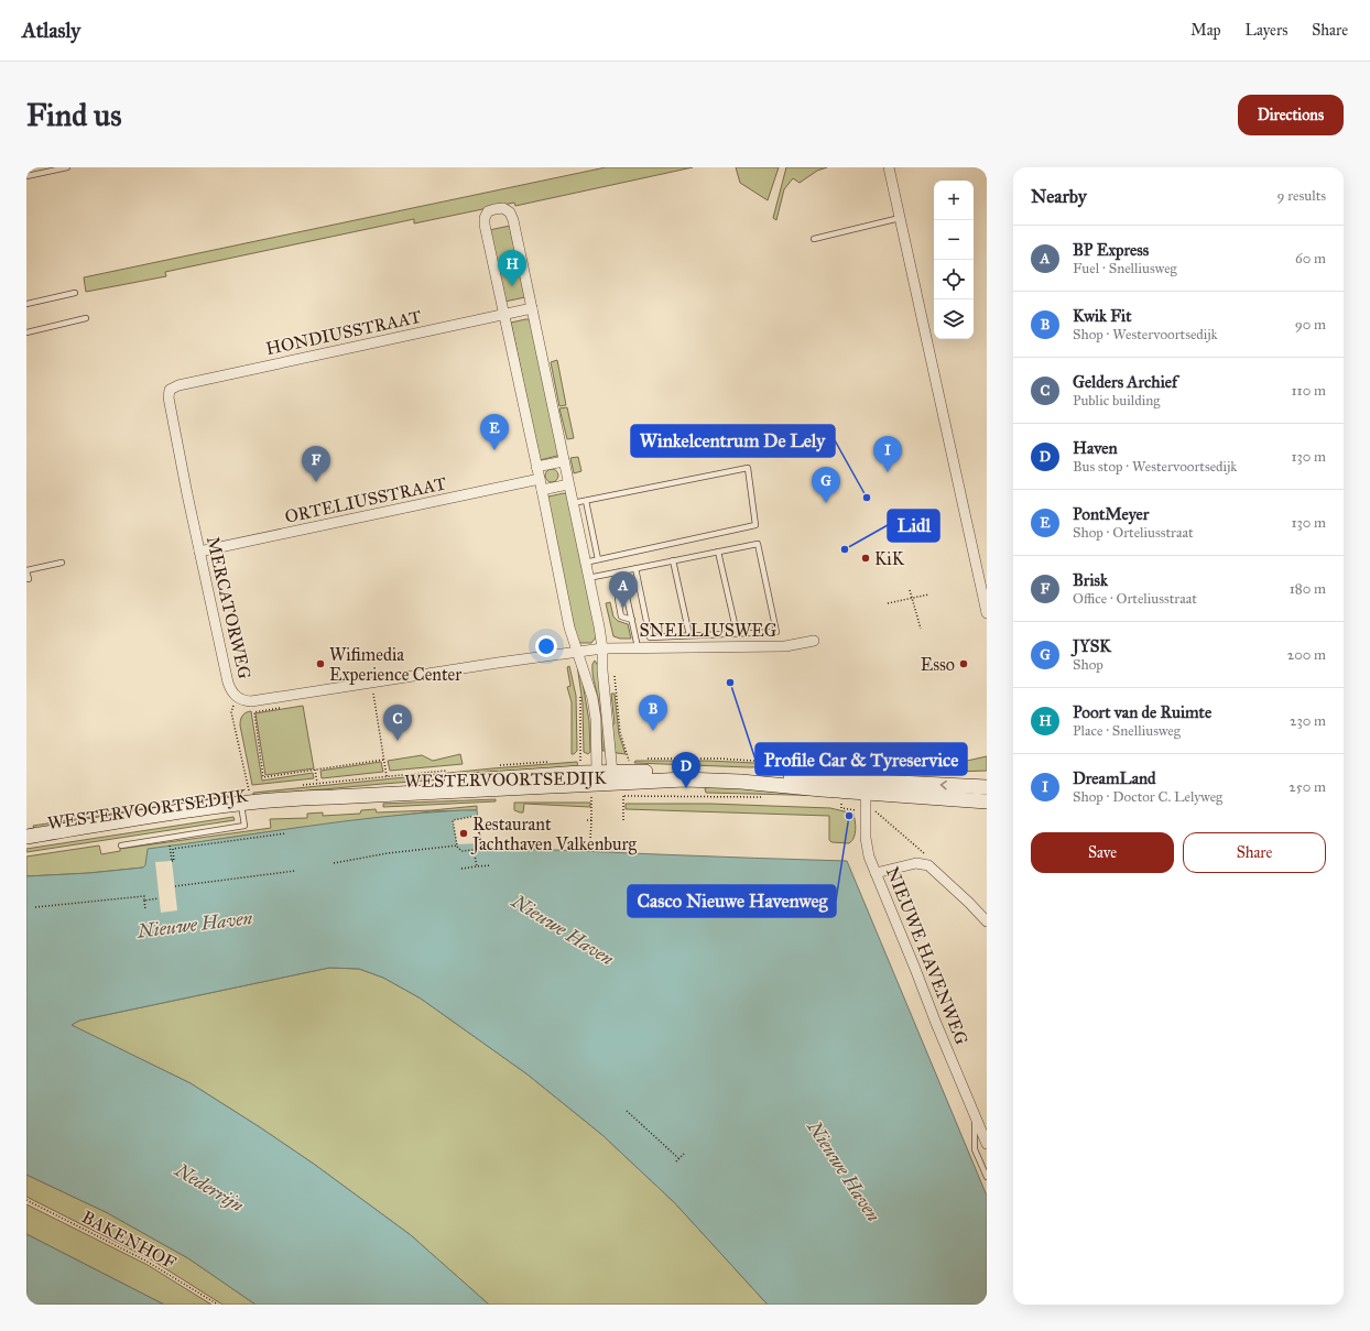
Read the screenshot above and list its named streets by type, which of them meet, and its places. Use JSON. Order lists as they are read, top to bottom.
{
  "streets": {
    "main road": ["WESTERVOORTSEDIJK"],
    "street": [
      "HONDIUSSTRAAT",
      "ORTELIUSSTRAAT",
      "MERCATORWEG",
      "SNELLIUSWEG",
      "NIEUWE HAVENWEG"
    ],
    "path": ["BAKENHOF"]
  },
  "crossings": [
    ["HONDIUSSTRAAT", "MERCATORWEG"],
    ["ORTELIUSSTRAAT", "MERCATORWEG"],
    ["MERCATORWEG", "SNELLIUSWEG"],
    ["WESTERVOORTSEDIJK", "NIEUWE HAVENWEG"]
  ],
  "water": ["Nieuwe Haven", "Nederrijn"],
  "places": [
    "Winkelcentrum De Lely",
    "Lidl",
    "KiK",
    "Wifimedia Experience Center",
    "Esso",
    "Profile Car & Tyreservice",
    "Casco Nieuwe Havenweg",
    "Restaurant Jachthaven Valkenburg"
  ],
  "page": {
    "header": "Atlasly",
    "nav": ["Map", "Layers", "Share"],
    "buttons": [
      "Directions",
      ["Save", "Share"]
    ],
    "title": "Find us",
    "heading": ["Nearby", "9 results"],
    "map_buttons": ["+", "−"],
    "list": [
      {
        "mark": "A",
        "name": "BP Express",
        "note": "Fuel · Snelliusweg",
        "value": "60 m"
      },
      {
        "mark": "B",
        "name": "Kwik Fit",
        "note": "Shop · Westervoortsedijk",
        "value": "90 m"
      },
      {
        "mark": "C",
        "name": "Gelders Archief",
        "note": "Public building",
        "value": "110 m"
      },
      {
        "mark": "D",
        "name": "Haven",
        "note": "Bus stop · Westervoortsedijk",
        "value": "130 m"
      },
      {
        "mark": "E",
        "name": "PontMeyer",
        "note": "Shop · Orteliusstraat",
        "value": "130 m"
      },
      {
        "mark": "F",
        "name": "Brisk",
        "note": "Office · Orteliusstraat",
        "value": "180 m"
      },
      {
        "mark": "G",
        "name": "JYSK",
        "note": "Shop",
        "value": "200 m"
      },
      {
        "mark": "H",
        "name": "Poort van de Ruimte",
        "note": "Place · Snelliusweg",
        "value": "230 m"
      },
      {
        "mark": "I",
        "name": "DreamLand",
        "note": "Shop · Doctor C. Lelyweg",
        "value": "250 m"
      }
    ],
    "pins": [
      "H",
      "E",
      "I",
      "F",
      "G",
      "A",
      "B",
      "C",
      "D"
    ]
  }
}
